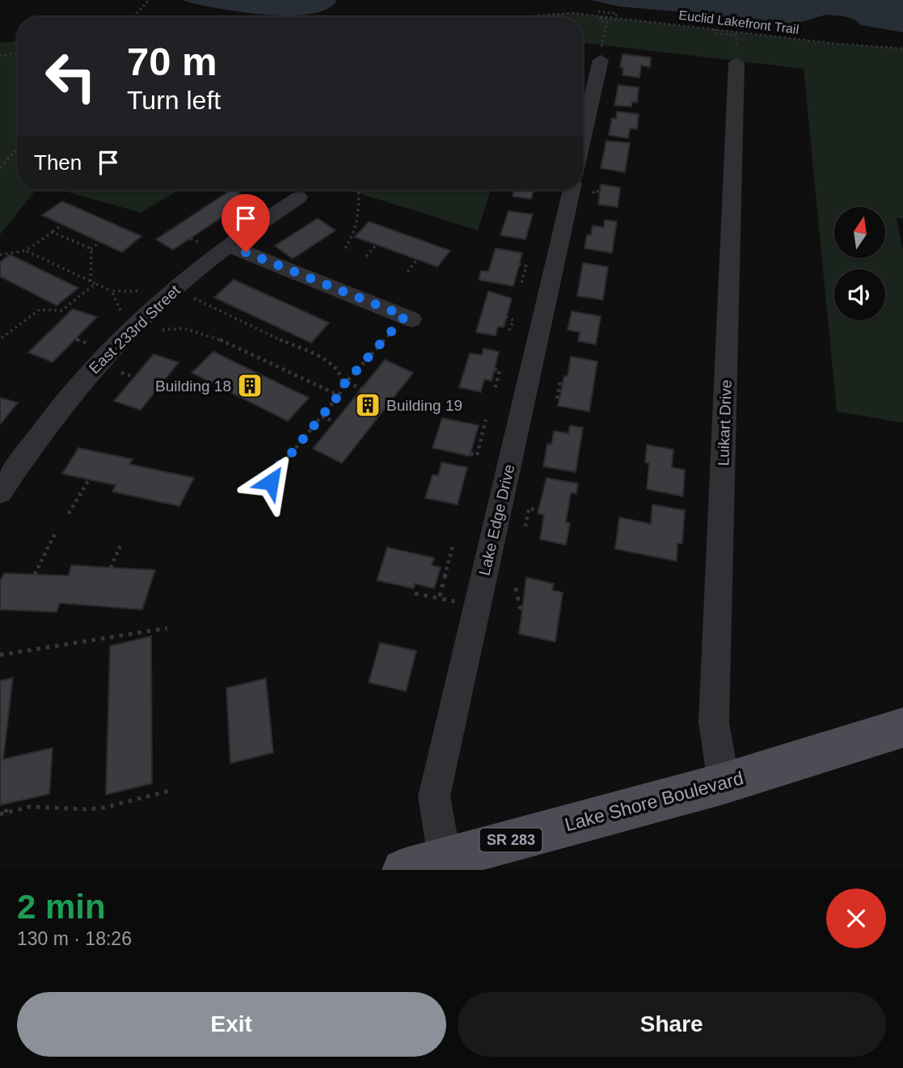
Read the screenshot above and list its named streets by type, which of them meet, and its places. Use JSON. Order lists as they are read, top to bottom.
{
  "streets": {
    "main road": ["Lake Shore Boulevard", "SR 283"],
    "street": ["East 233rd Street", "Luikart Drive", "Lake Edge Drive"],
    "path": ["Euclid Lakefront Trail"]
  },
  "crossings": [
    ["Luikart Drive", "Lake Shore Boulevard"],
    ["Lake Edge Drive", "Lake Shore Boulevard"]
  ],
  "places": {
    "building": ["Building 18", "Building 19"]
  },
  "north": "top",
  "page": {
    "turn": ["70 m", "Turn left"],
    "then": "Then",
    "heading": ["2 min", "130 m · 18:26"],
    "buttons": ["Exit", "Share"]
  }
}
